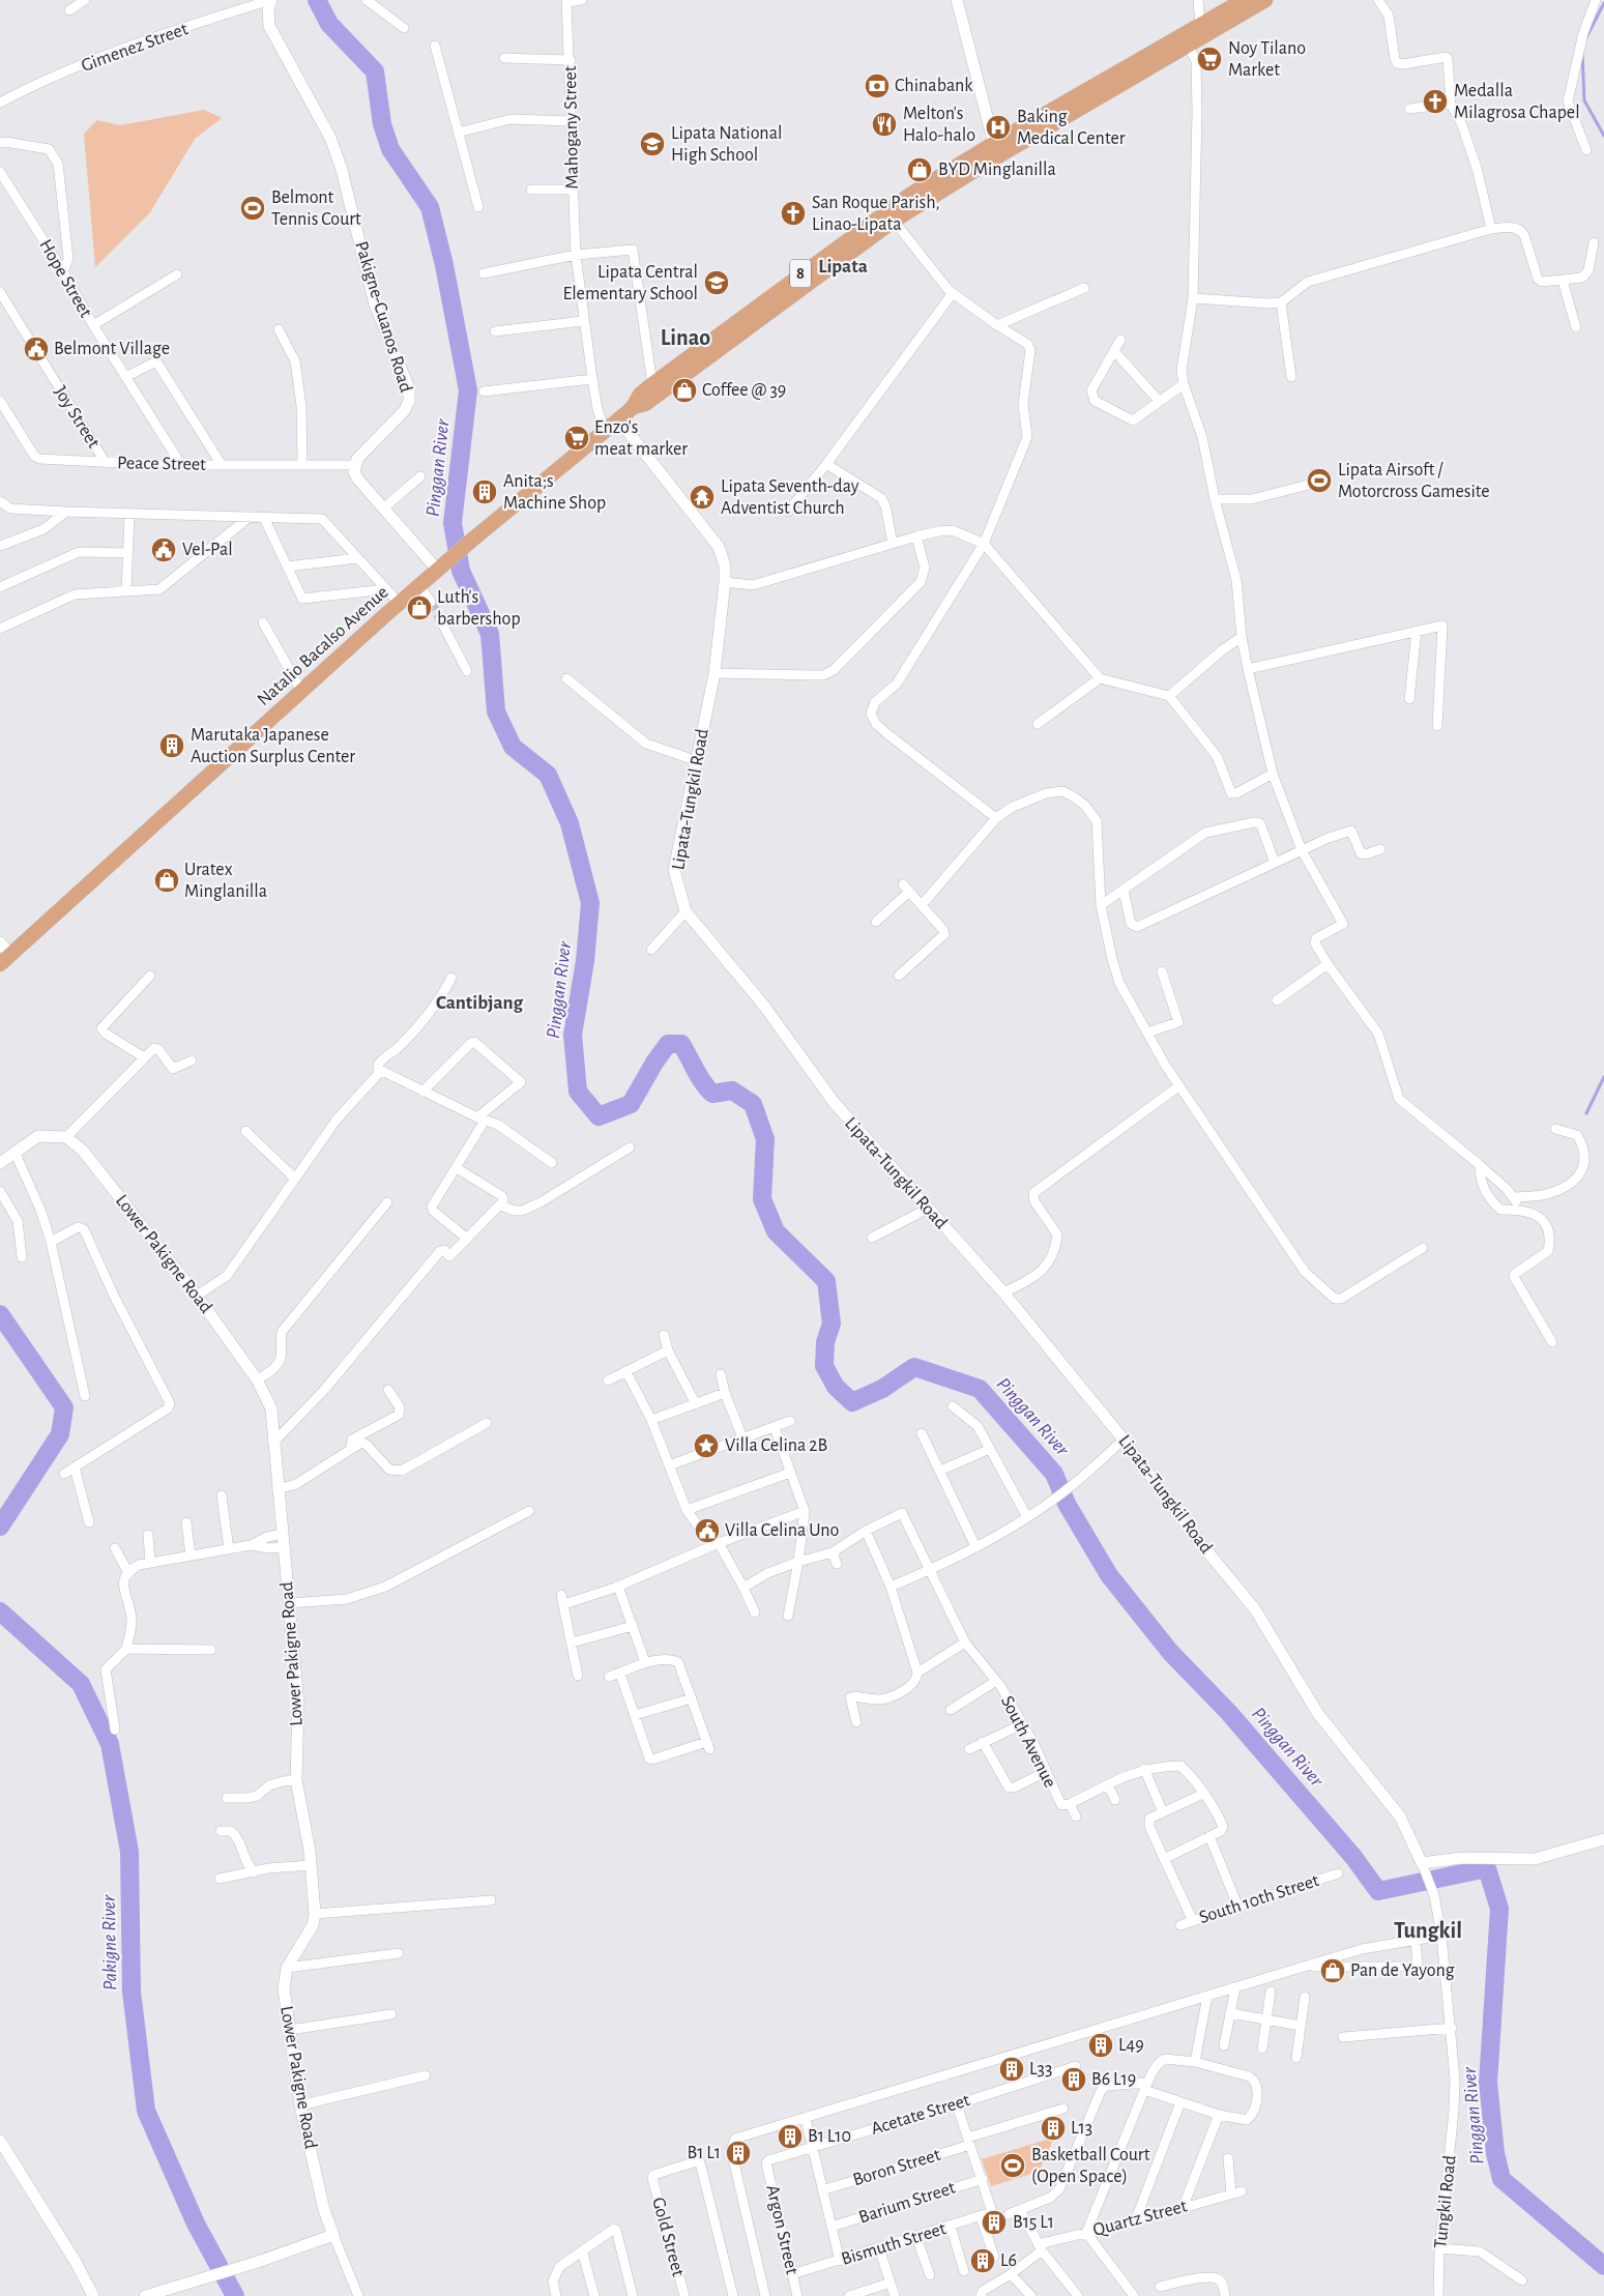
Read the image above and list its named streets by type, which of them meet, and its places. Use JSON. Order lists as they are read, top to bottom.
{
  "streets": {
    "highway": ["8", "Natalio Bacalso Avenue"],
    "street": [
      "Gimenez Street",
      "Mahogany Street",
      "Hope Street",
      "Pakigne-Cuanos Road",
      "Joy Street",
      "Peace Street",
      "Lipata-Tungkil Road",
      "Lower Pakigne Road",
      "South Avenue",
      "South 10th Street",
      "Acetate Street",
      "Boron Street",
      "Tungkil Road",
      "Barium Street",
      "Quartz Street",
      "Argon Street",
      "Gold Street",
      "Bismuth Street"
    ]
  },
  "crossings": [
    ["Gimenez Street", "Pakigne-Cuanos Road"],
    ["Mahogany Street", "Natalio Bacalso Avenue"],
    ["Hope Street", "Peace Street"],
    ["Pakigne-Cuanos Road", "Peace Street"],
    ["Joy Street", "Peace Street"],
    ["Natalio Bacalso Avenue", "Lipata-Tungkil Road"],
    ["Lipata-Tungkil Road", "Tungkil Road"],
    ["Acetate Street", "Argon Street"],
    ["Barium Street", "Bismuth Street"],
    ["Argon Street", "Bismuth Street"]
  ],
  "districts": [
    "Lipata",
    "Linao",
    "Cantibjang",
    "Tungkil"
  ],
  "water": ["Pinggan River", "Pakigne River"],
  "places": {
    "supermarket": ["Noy Tilano Market", "Enzo's meat marker"],
    "bank": ["Chinabank"],
    "church": ["Medalla Milagrosa Chapel", "San Roque Parish, Linao-Lipata"],
    "restaurant": ["Melton's Halo-halo"],
    "hospital": ["Baking Medical Center"],
    "school or university": ["Lipata National High School", "Lipata Central Elementary School"],
    "shop": [
      "BYD Minglanilla",
      "Coffee @ 39",
      "Luth's barbershop",
      "Uratex Minglanilla",
      "Pan de Yayong"
    ],
    "sports": ["Belmont Tennis Court", "Lipata Airsoft / Motorcross Gamesite", "Basketball Court (Open Space)"],
    "public building": ["Belmont Village", "Vel-Pal", "Villa Celina Uno"],
    "building": [
      "Anita;s Machine Shop",
      "Marutaka Japanese Auction Surplus Center",
      "L49",
      "L33",
      "B6 L19",
      "L13",
      "B1 L10",
      "B1 L1",
      "B15 L1",
      "L6"
    ],
    "temple": ["Lipata Seventh-day Adventist Church"],
    "place": ["Villa Celina 2B"]
  }
}
